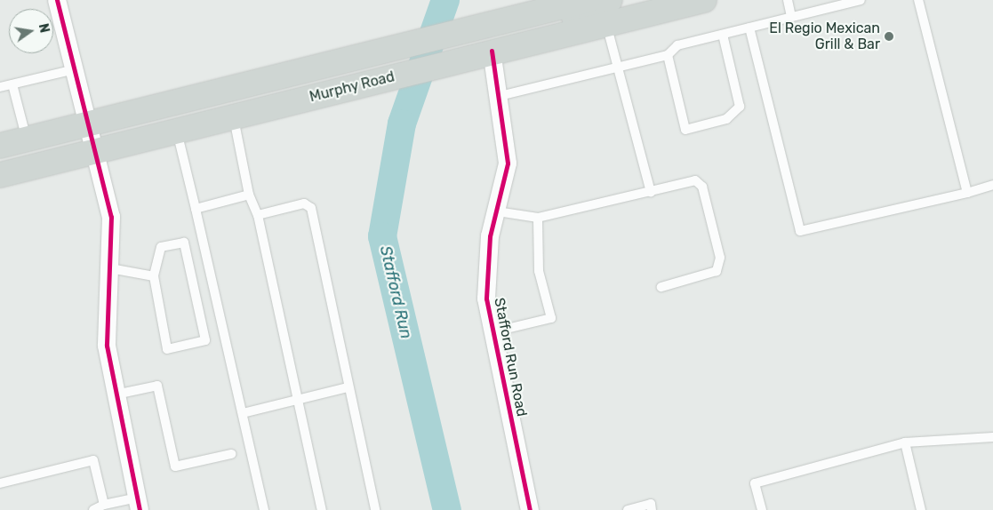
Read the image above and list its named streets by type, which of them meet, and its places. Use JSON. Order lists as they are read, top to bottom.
{
  "streets": {
    "main road": ["Murphy Road"],
    "street": ["Stafford Run Road"]
  },
  "crossings": [
    ["Murphy Road", "Stafford Run Road"]
  ],
  "water": ["Stafford Run"],
  "places": ["El Regio Mexican Grill & Bar"],
  "north": "right"
}
